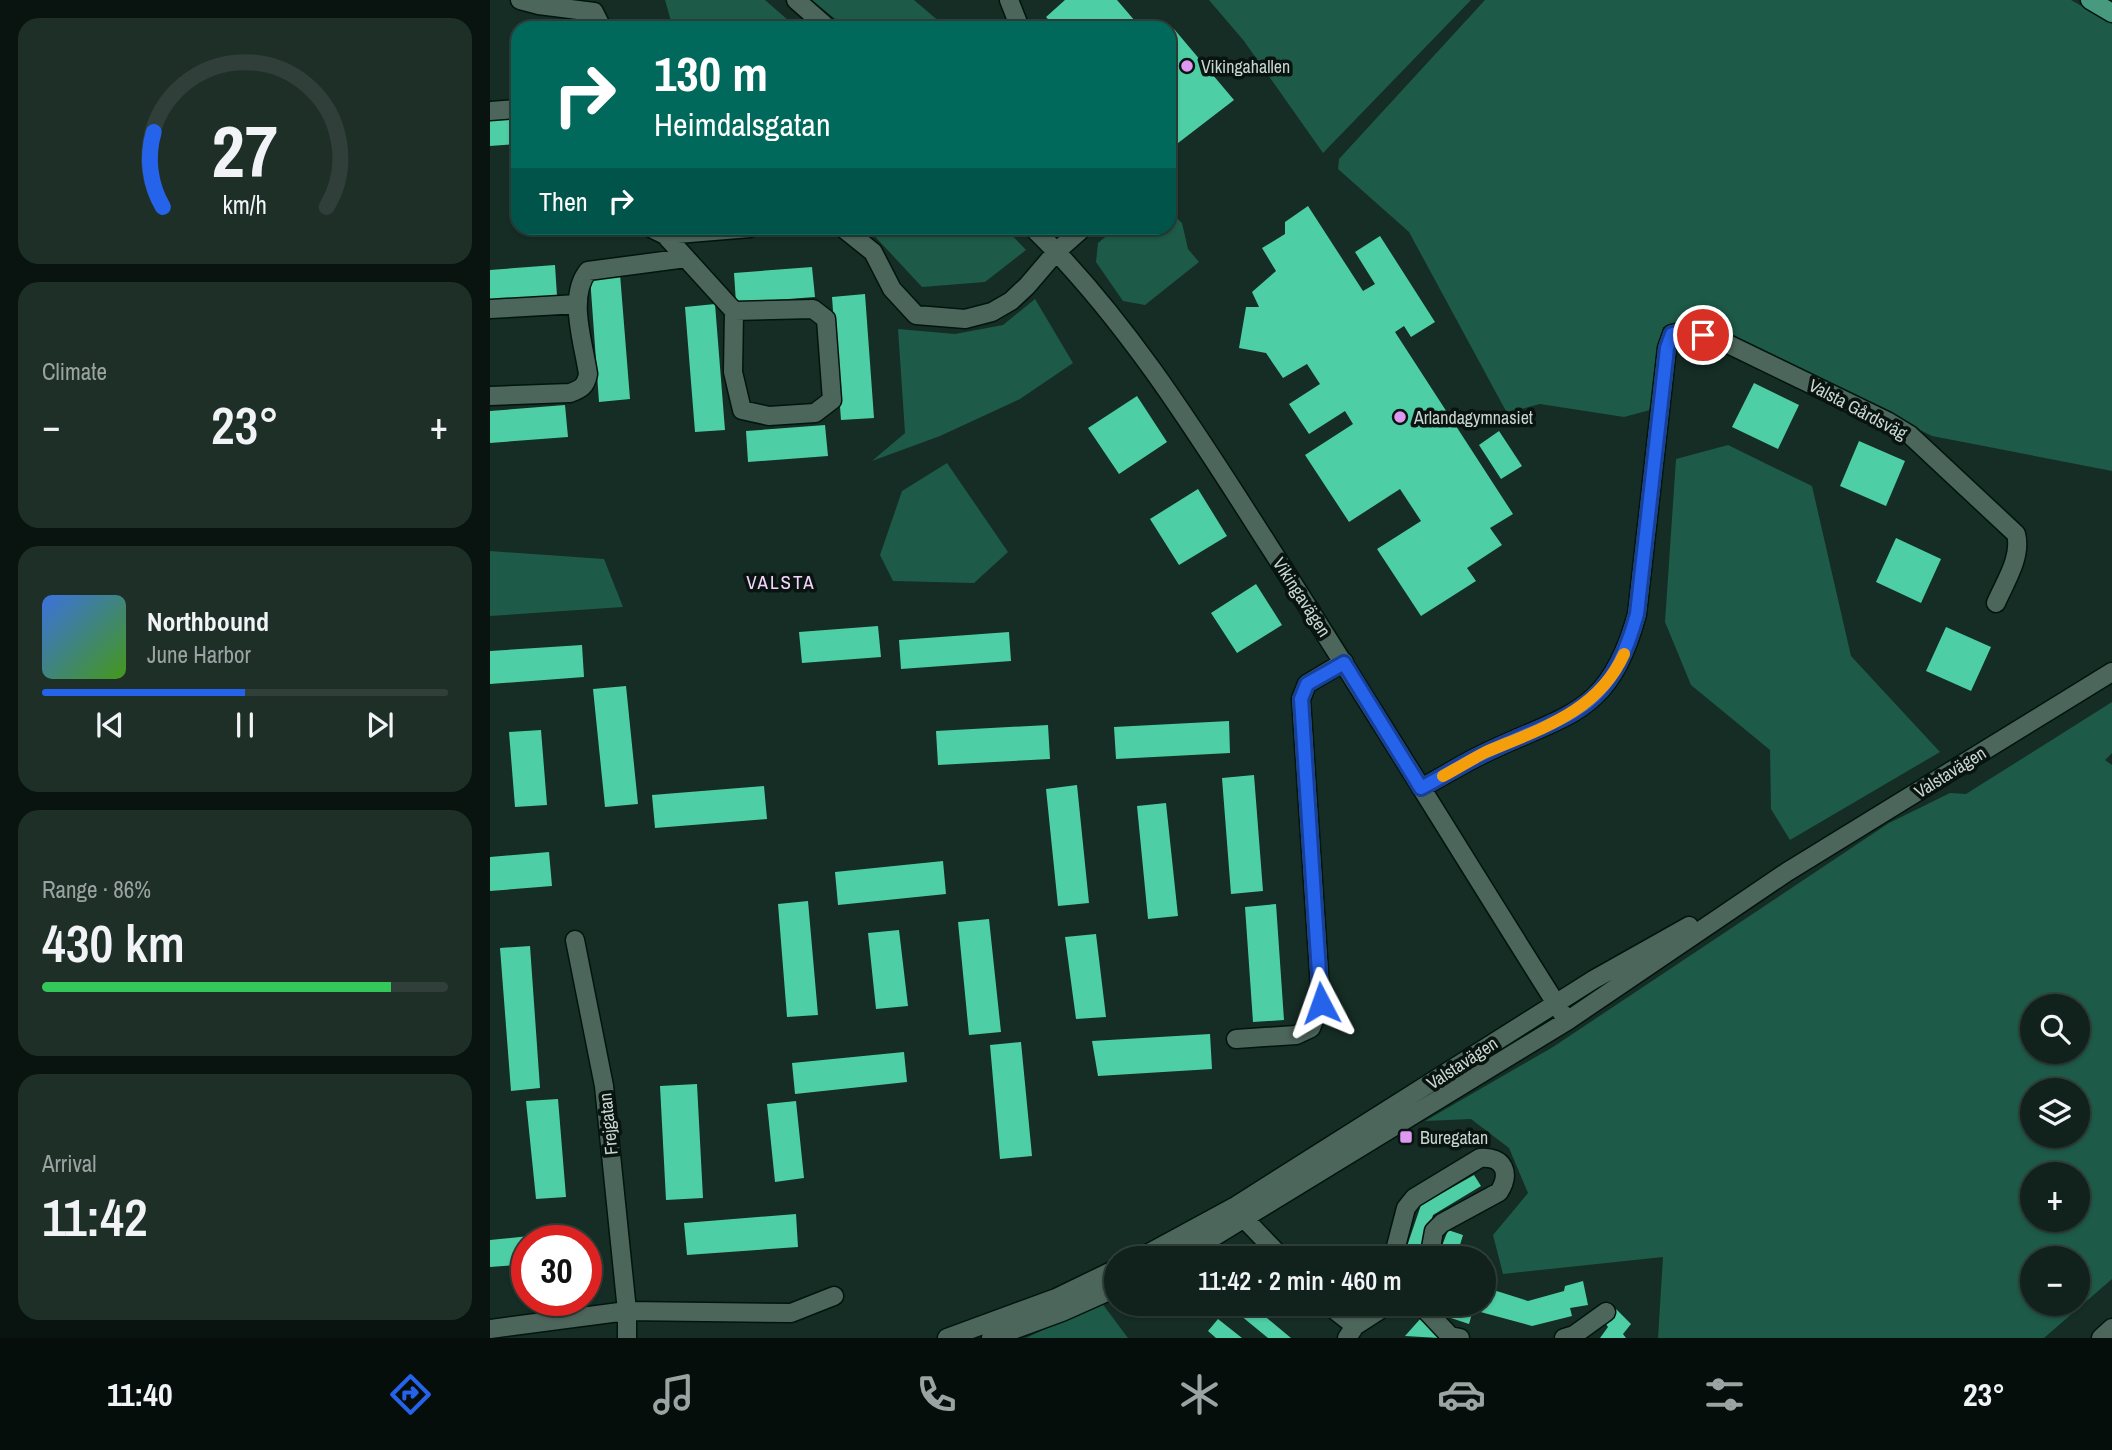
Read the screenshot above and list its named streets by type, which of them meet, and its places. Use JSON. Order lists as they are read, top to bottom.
{
  "streets": {
    "street": [
      "Valsta Gårdsväg",
      "Vikingavägen",
      "Valstavägen",
      "Frejgatan"
    ]
  },
  "crossings": [
    ["Valsta Gårdsväg", "Vikingavägen"],
    ["Vikingavägen", "Valstavägen"]
  ],
  "districts": ["VALSTA"],
  "places": {
    "other": ["Vikingahallen", "Arlandagymnasiet"],
    "transit": ["Buregatan"]
  },
  "page": {
    "turn": ["130 m", "Heimdalsgatan"],
    "then": "Then",
    "tile": [
      "Climate",
      ["Range · 86%", "430 km"],
      ["Arrival", "11:42"]
    ],
    "heat": ["−", "23°", "+"],
    "song": ["Northbound", "June Harbor"],
    "map_buttons": ["+", "−"],
    "limit": "30",
    "trip": "11:42 · 2 min · 460 m",
    "tabs": ["11:40", "23°"],
    "gauge": ["27", "km/h"]
  }
}
